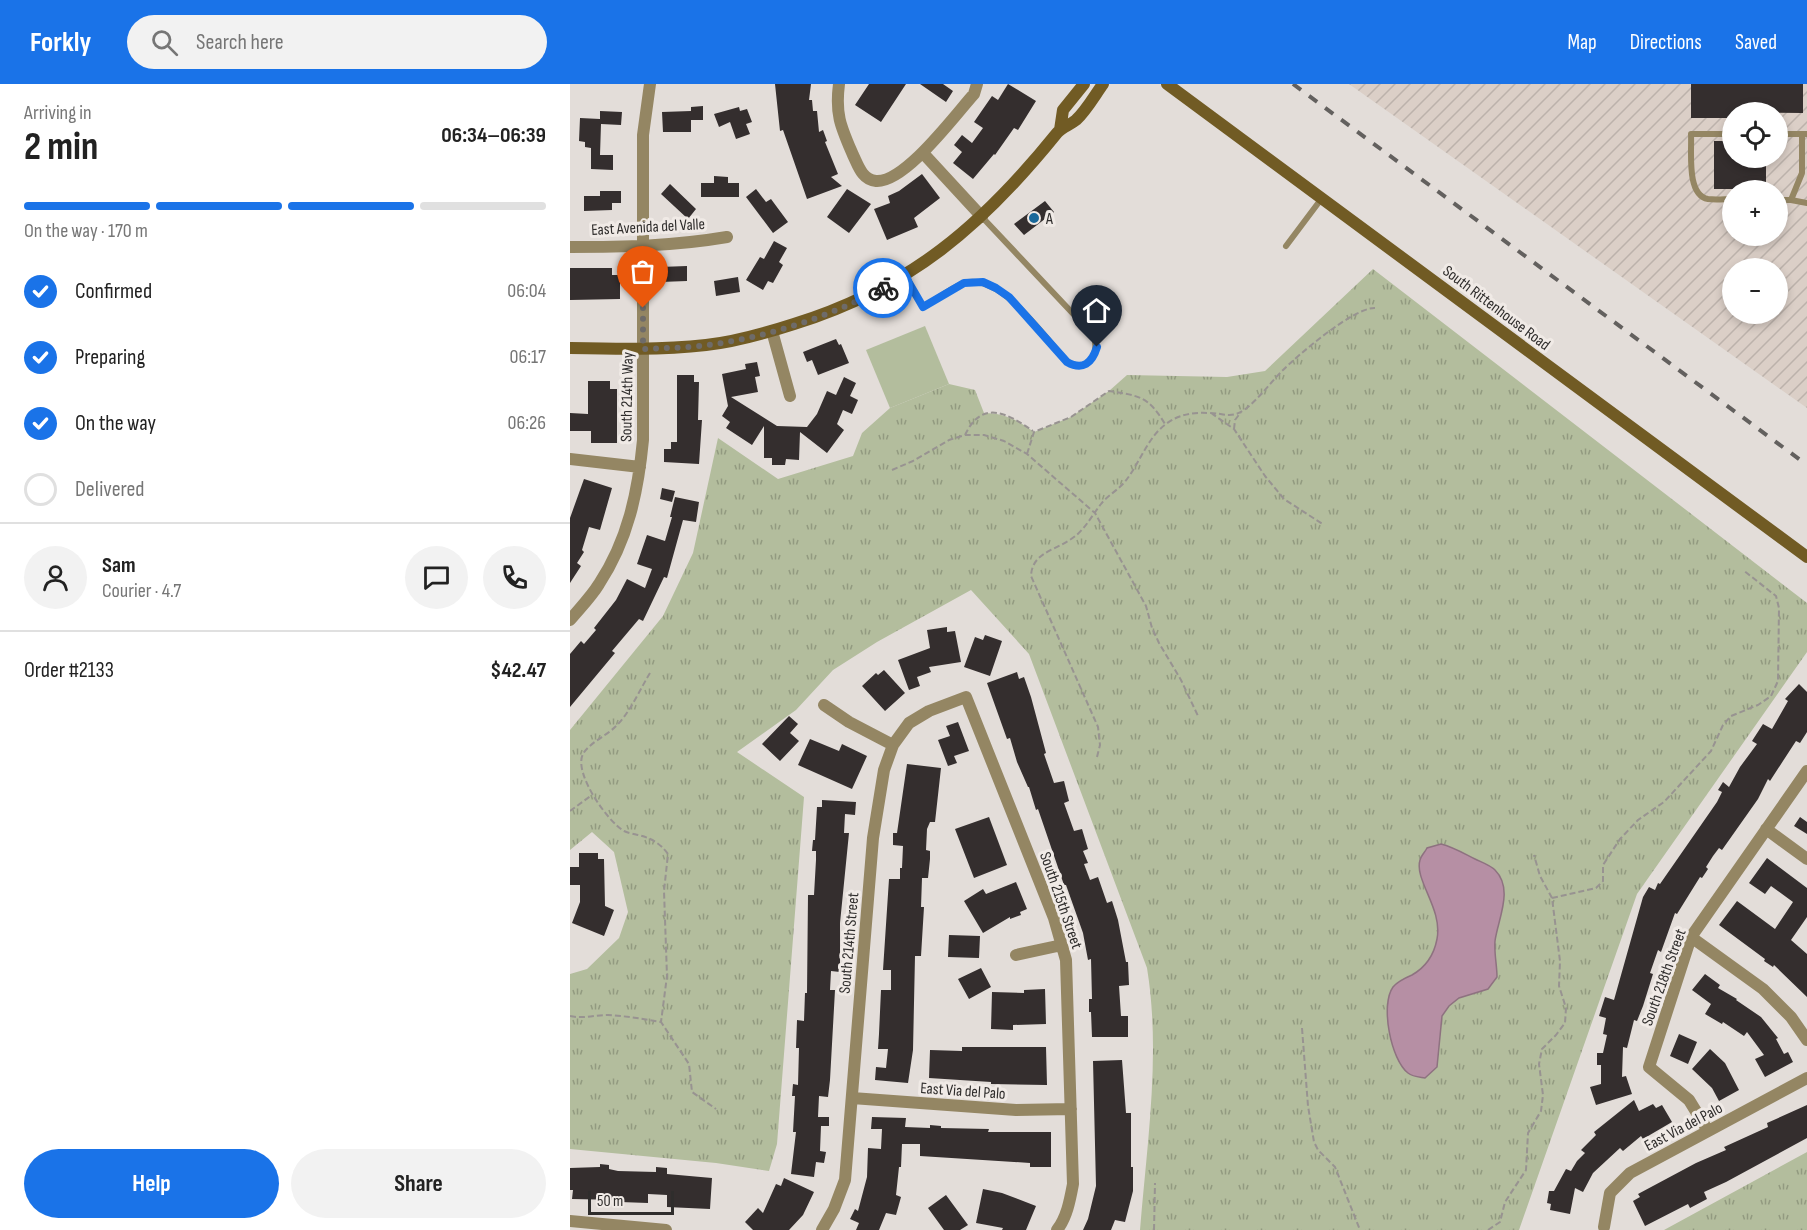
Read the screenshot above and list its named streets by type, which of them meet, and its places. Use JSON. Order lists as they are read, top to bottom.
{
  "streets": {
    "main road": ["South Rittenhouse Road"],
    "street": [
      "East Avenida del Valle",
      "South 214th Way",
      "South 215th Street",
      "South 214th Street",
      "South 218th Street",
      "East Via del Palo"
    ]
  },
  "crossings": [
    ["East Avenida del Valle", "South 214th Way"],
    ["South 215th Street", "South 214th Street"],
    ["South 215th Street", "East Via del Palo"],
    ["South 214th Street", "East Via del Palo"],
    ["South 218th Street", "East Via del Palo"]
  ],
  "places": ["A"],
  "scale_bar": "50 m",
  "page": {
    "header": "Forkly",
    "search": "Search here",
    "nav": ["Map", "Directions", "Saved"],
    "heading": ["2 min", "Arriving in", "06:34–06:39"],
    "panel": [
      "Sam",
      "Courier · 4.7",
      "Order #2133",
      "$42.47"
    ],
    "map_buttons": ["+", "−"],
    "bar": "On the way · 170 m",
    "list": [
      ["Confirmed", "06:04"],
      ["Preparing", "06:17"],
      ["On the way", "06:26"],
      "Delivered"
    ],
    "buttons": ["Help", "Share"],
    "scale": "50 m"
  }
}
